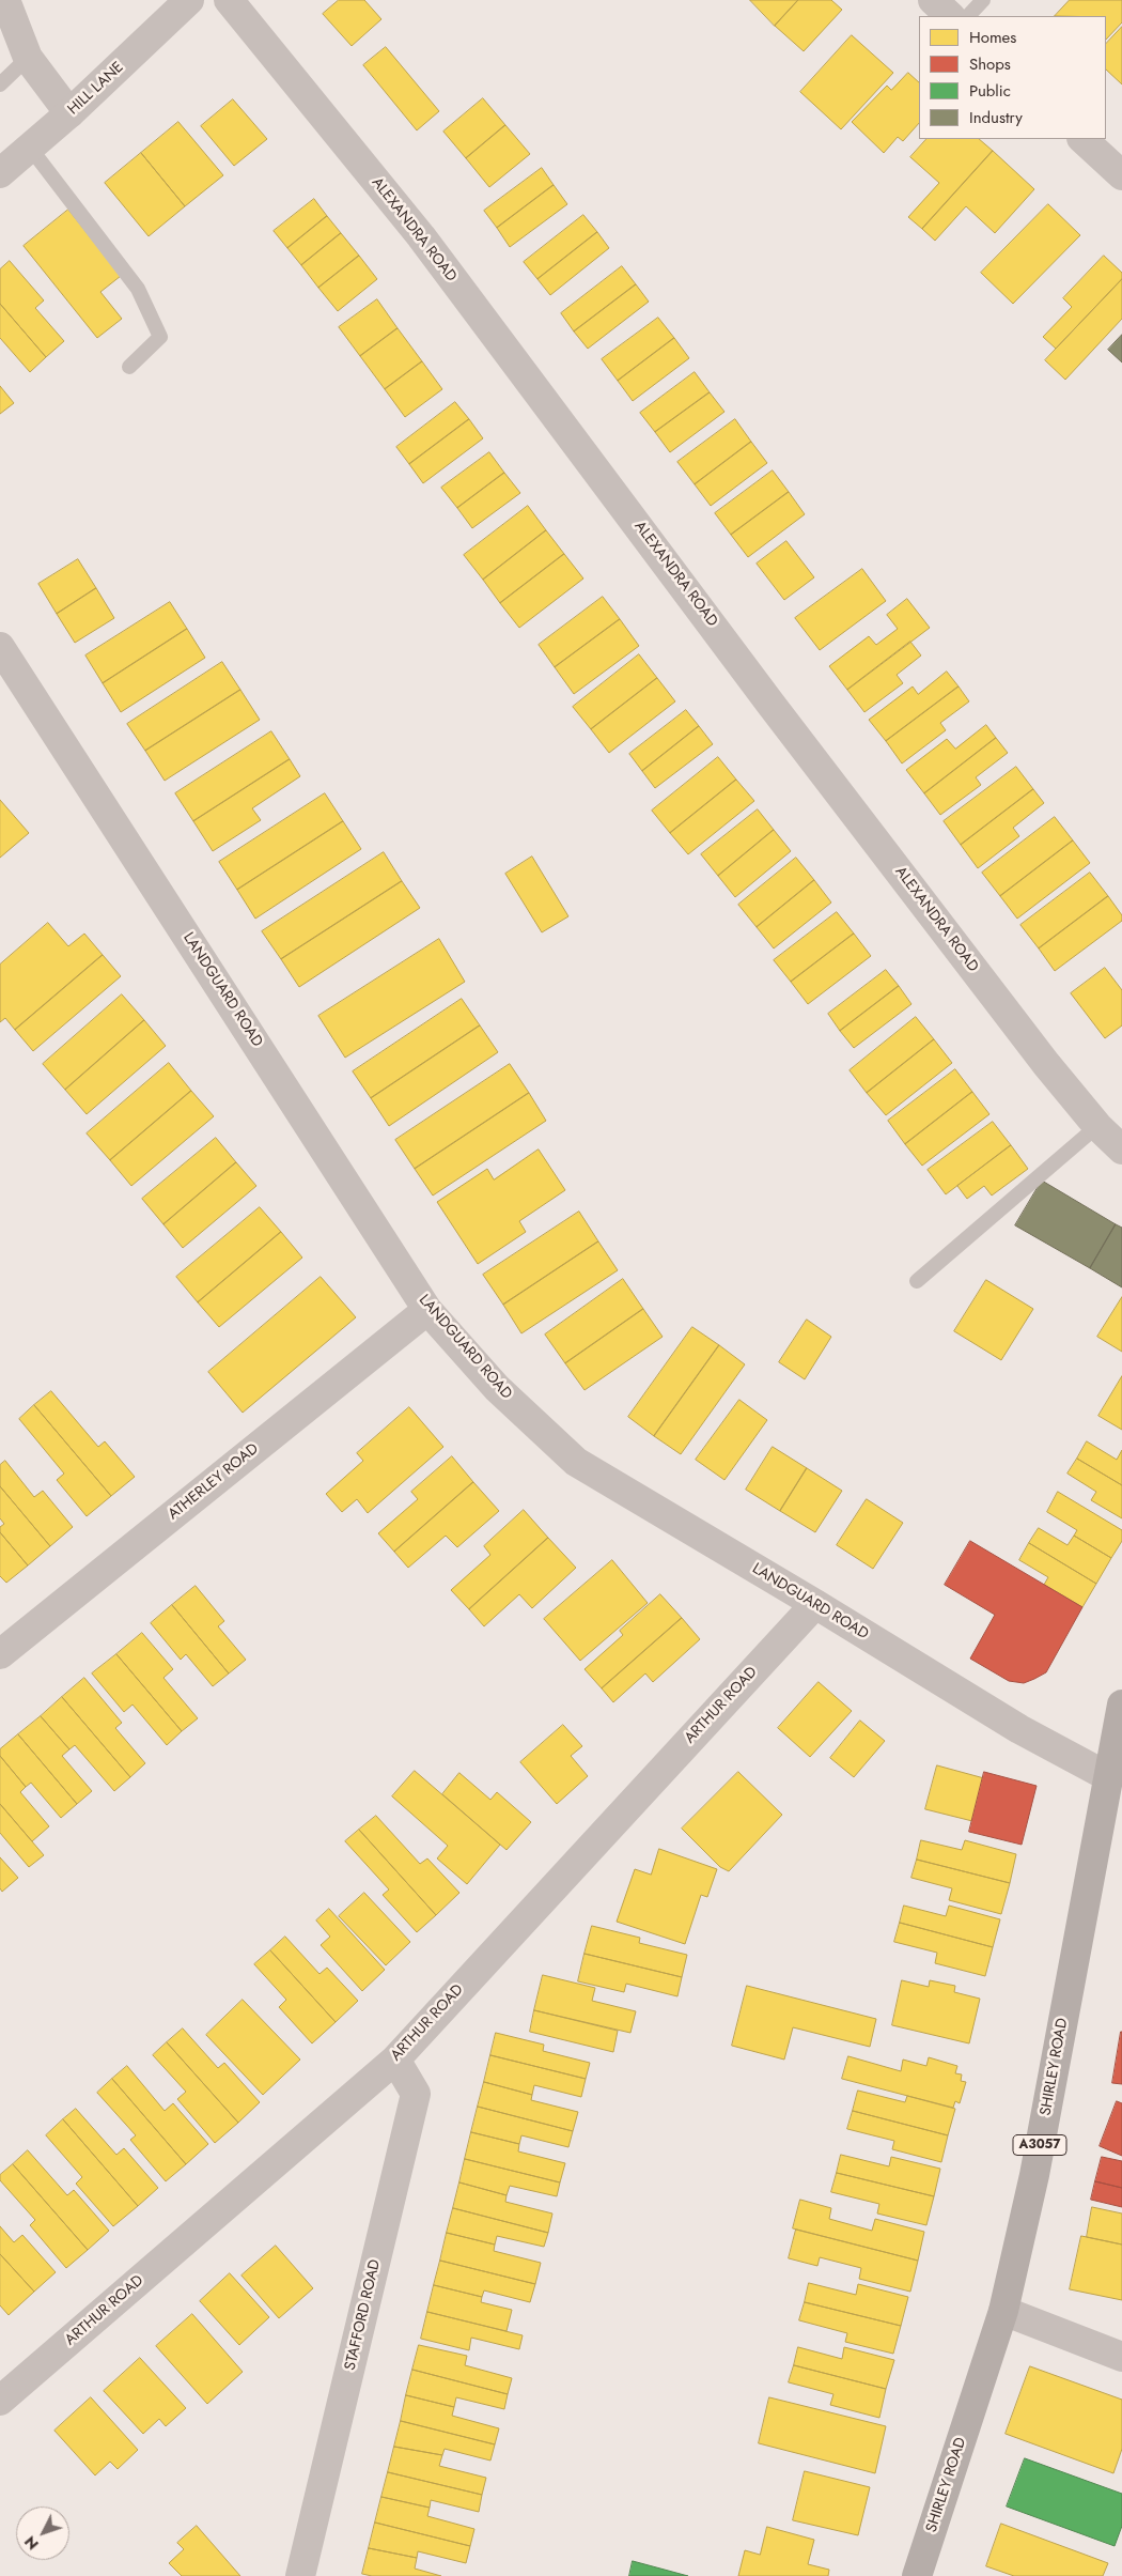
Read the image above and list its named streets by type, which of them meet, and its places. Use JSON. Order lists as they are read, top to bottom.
{
  "streets": {
    "main road": ["SHIRLEY ROAD", "A3057"],
    "street": [
      "HILL LANE",
      "ALEXANDRA ROAD",
      "LANDGUARD ROAD",
      "ATHERLEY ROAD",
      "ARTHUR ROAD",
      "STAFFORD ROAD"
    ]
  },
  "crossings": [
    ["LANDGUARD ROAD", "ATHERLEY ROAD"],
    ["LANDGUARD ROAD", "ARTHUR ROAD"],
    ["LANDGUARD ROAD", "SHIRLEY ROAD"],
    ["ARTHUR ROAD", "STAFFORD ROAD"]
  ],
  "legend": [
    "Homes",
    "Shops",
    "Public",
    "Industry"
  ],
  "north": "bottom left"
}
